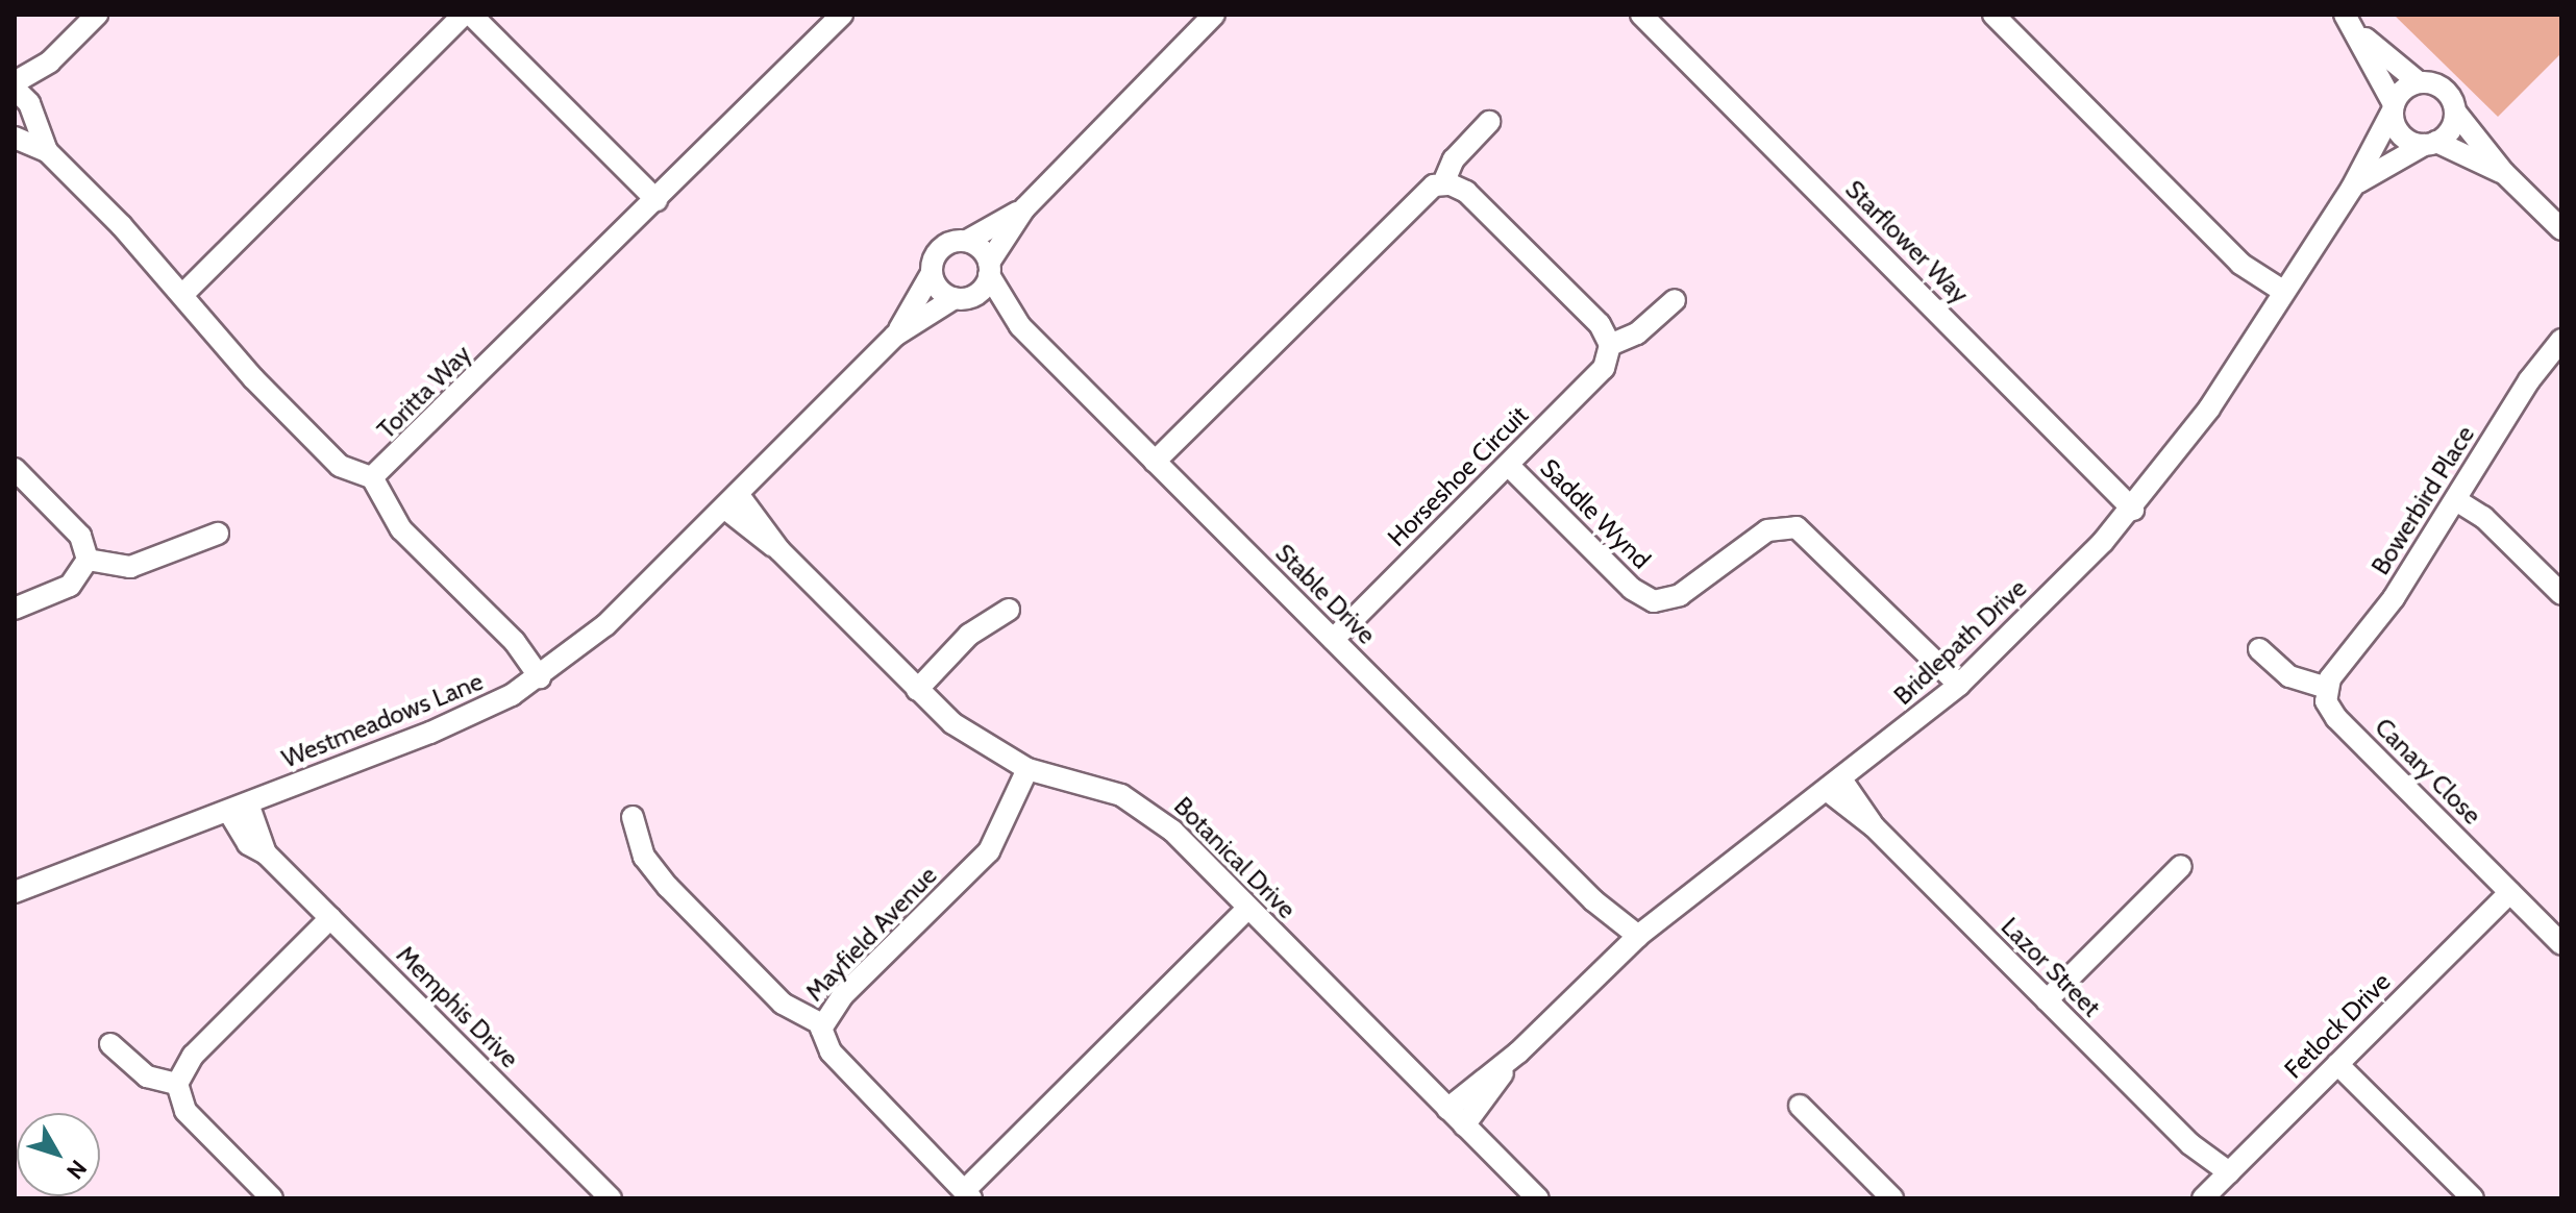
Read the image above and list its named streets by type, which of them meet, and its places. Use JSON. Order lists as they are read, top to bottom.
{
  "streets": {
    "street": [
      "Starflower Way",
      "Toritta Way",
      "Horseshoe Circuit",
      "Bowerbird Place",
      "Saddle Wynd",
      "Stable Drive",
      "Bridlepath Drive",
      "Westmeadows Lane",
      "Canary Close",
      "Botanical Drive",
      "Mayfield Avenue",
      "Lazor Street",
      "Memphis Drive",
      "Fetlock Drive"
    ]
  },
  "crossings": [
    ["Starflower Way", "Bridlepath Drive"],
    ["Horseshoe Circuit", "Saddle Wynd"],
    ["Horseshoe Circuit", "Stable Drive"],
    ["Bowerbird Place", "Canary Close"],
    ["Saddle Wynd", "Bridlepath Drive"],
    ["Stable Drive", "Bridlepath Drive"],
    ["Stable Drive", "Westmeadows Lane"],
    ["Bridlepath Drive", "Botanical Drive"],
    ["Bridlepath Drive", "Lazor Street"],
    ["Westmeadows Lane", "Botanical Drive"],
    ["Westmeadows Lane", "Memphis Drive"],
    ["Canary Close", "Fetlock Drive"],
    ["Botanical Drive", "Mayfield Avenue"],
    ["Lazor Street", "Fetlock Drive"]
  ],
  "north": "bottom right"
}
